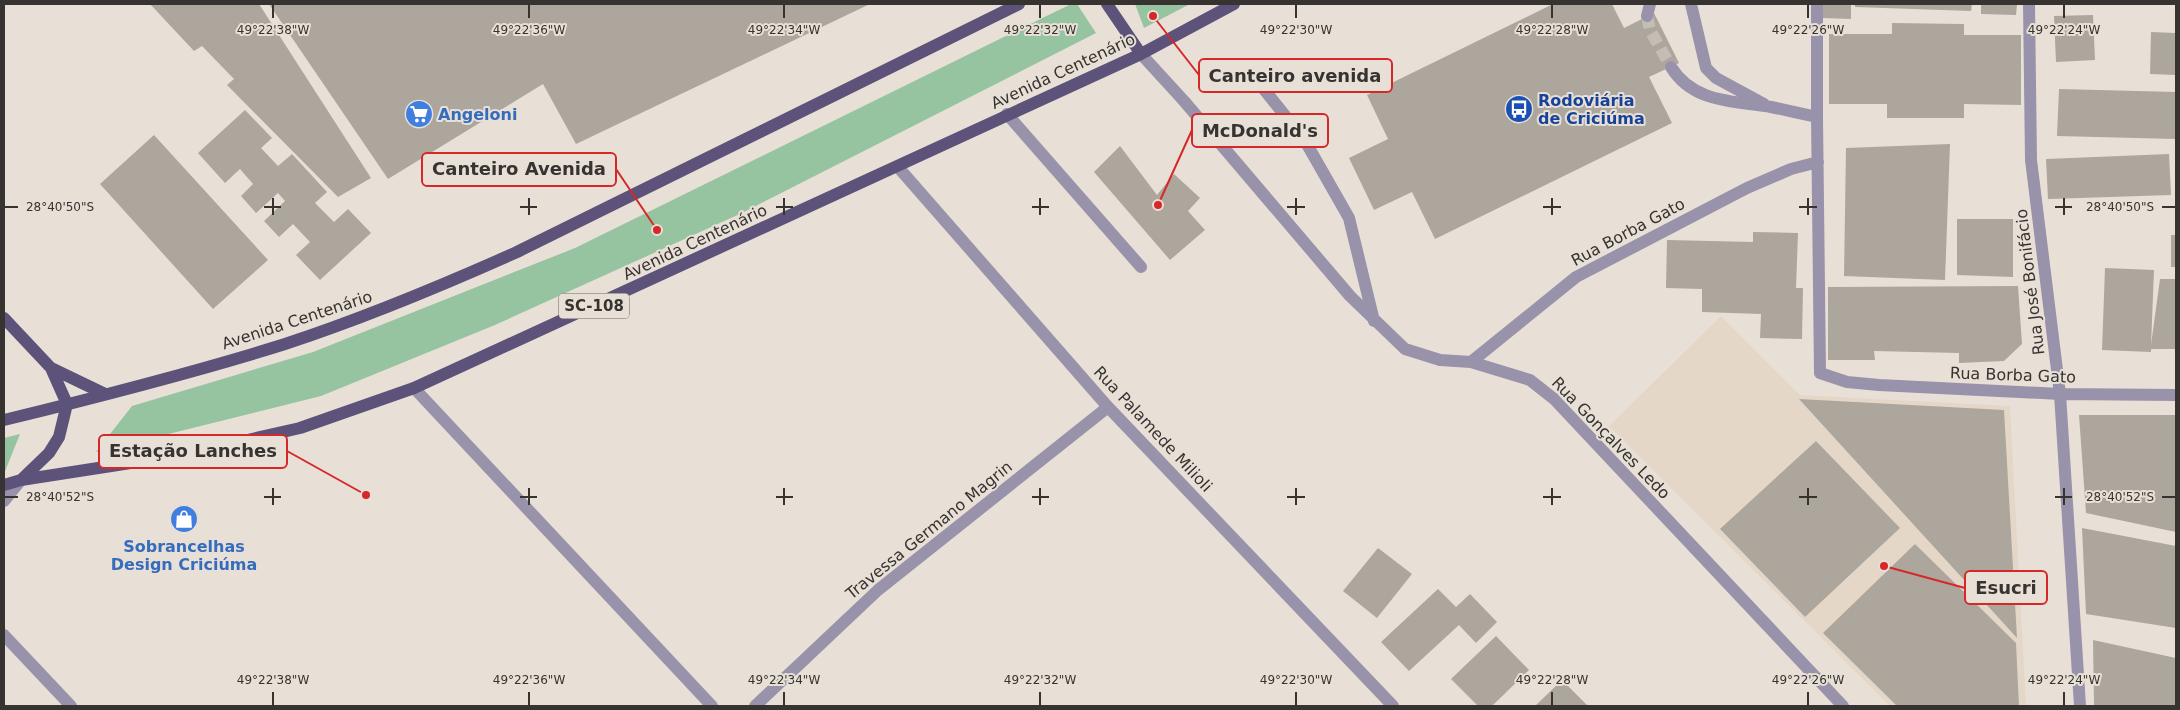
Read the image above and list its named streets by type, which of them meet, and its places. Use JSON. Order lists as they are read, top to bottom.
{
  "streets": {
    "main road": ["Avenida Centenário", "SC-108"],
    "street": [
      "Rua Borba Gato",
      "Rua José Bonifácio",
      "Rua Palamede Milioli",
      "Rua Gonçalves Ledo",
      "Travessa Germano Magrin"
    ]
  },
  "crossings": [
    ["Avenida Centenário", "Rua Palamede Milioli"],
    ["Avenida Centenário", "Rua Gonçalves Ledo"],
    ["Rua Borba Gato", "Rua José Bonifácio"],
    ["Rua Borba Gato", "Rua Gonçalves Ledo"],
    ["Rua Palamede Milioli", "Travessa Germano Magrin"]
  ],
  "places": {
    "other": [
      "Canteiro avenida",
      "McDonald's",
      "Canteiro Avenida",
      "Estação Lanches",
      "Esucri"
    ],
    "bus stop": ["Rodoviária de Criciúma"],
    "supermarket": ["Angeloni"],
    "shop": ["Sobrancelhas Design Criciúma"]
  },
  "coordinates": [
    "49°22'38\"W",
    "49°22'36\"W",
    "49°22'34\"W",
    "49°22'32\"W",
    "49°22'30\"W",
    "49°22'28\"W",
    "49°22'26\"W",
    "49°22'24\"W",
    "28°40'50\"S",
    "28°40'52\"S"
  ]
}
